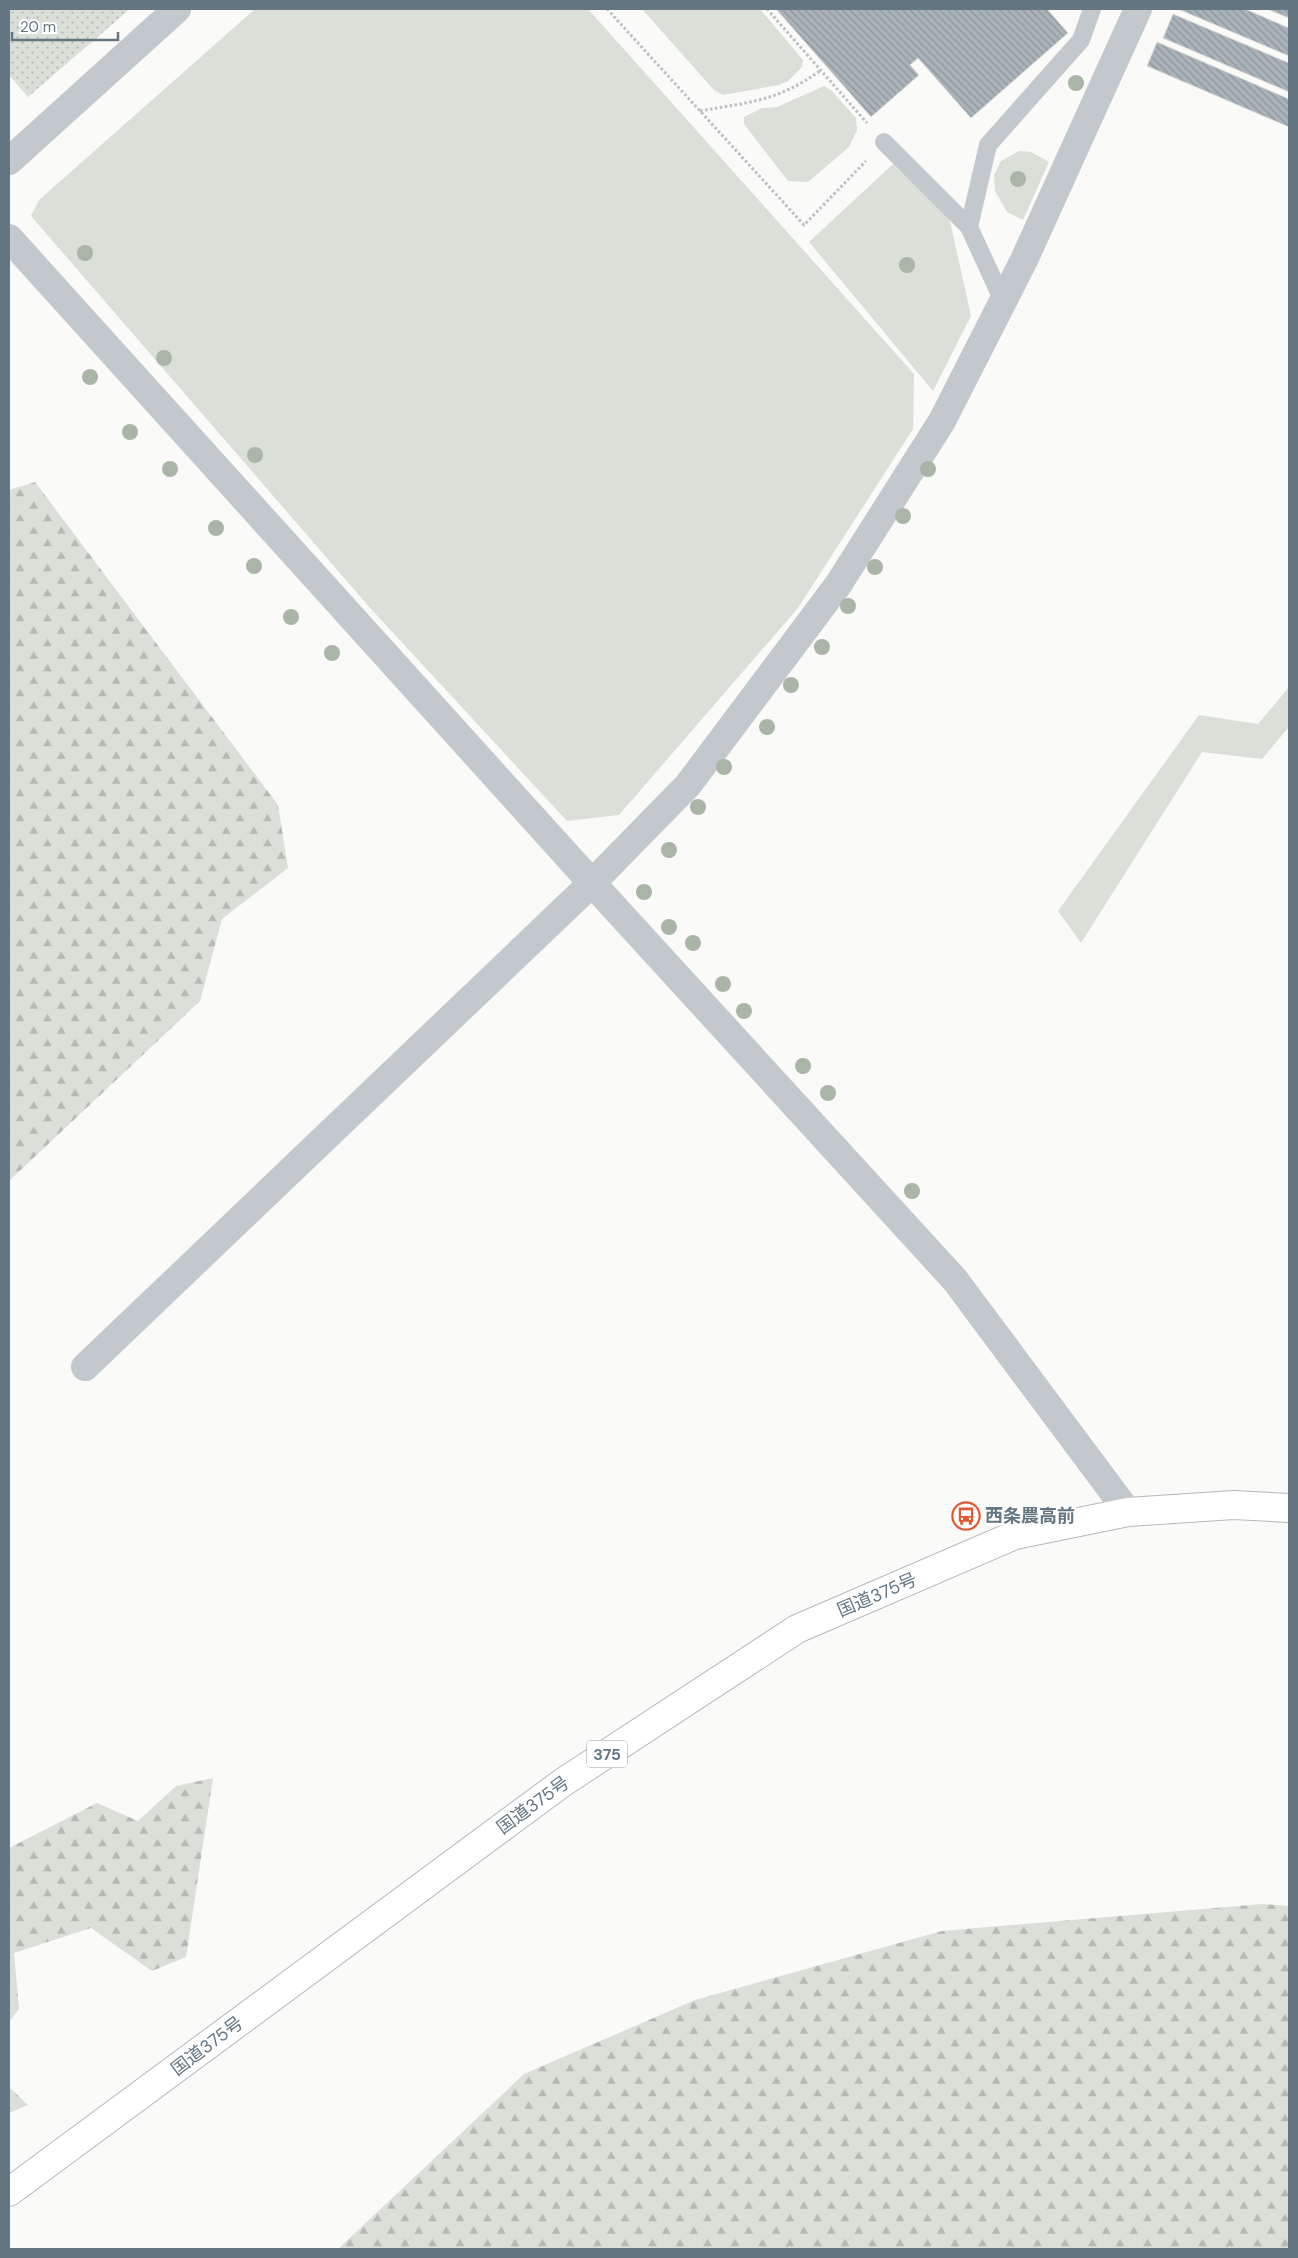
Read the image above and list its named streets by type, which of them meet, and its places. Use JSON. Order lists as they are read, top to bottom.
{
  "streets": {
    "highway": ["国道375号", "375"]
  },
  "places": {
    "bus stop": ["西条農高前"]
  },
  "scale_bar": "20 m"
}
